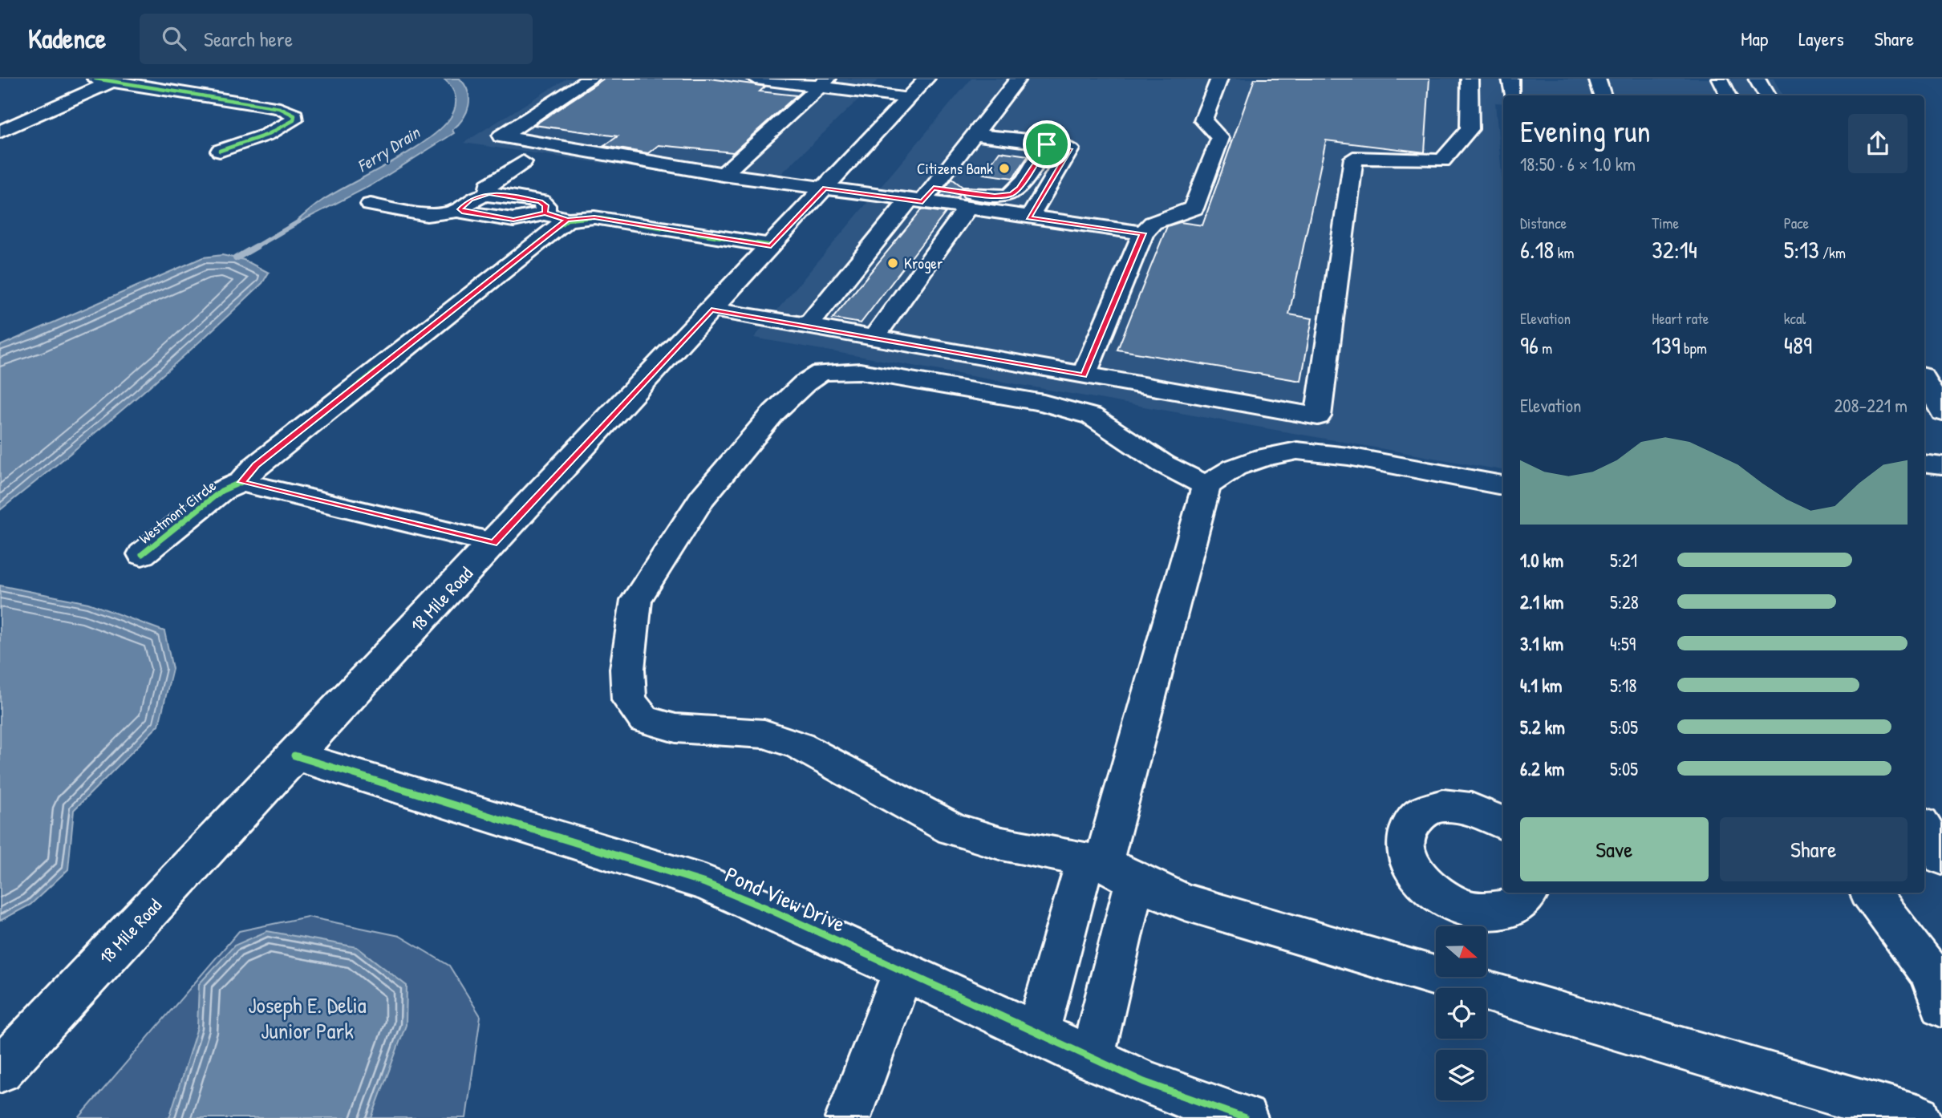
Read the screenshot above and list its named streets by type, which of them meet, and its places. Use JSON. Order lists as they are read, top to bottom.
{
  "streets": {
    "street": ["Westmont Circle", "18 Mile Road", "Pond View Drive"]
  },
  "crossings": [
    ["Westmont Circle", "18 Mile Road"],
    ["18 Mile Road", "Pond View Drive"]
  ],
  "water": ["Ferry Drain"],
  "parks": ["Joseph E. Delia Junior Park"],
  "places": ["Citizens Bank", "Kroger"],
  "north": "right",
  "page": {
    "header": "Kadence",
    "search": "Search here",
    "nav": ["Map", "Layers", "Share"],
    "heading": ["Evening run", "18:50 · 6 × 1.0 km"],
    "stats": [
      ["Distance", "6.18 km"],
      ["Time", "32:14"],
      ["Pace", "5:13 /km"],
      ["Elevation", "96 m"],
      ["Heart rate", "139 bpm"],
      ["kcal", "489"]
    ],
    "chart": ["Elevation", "208–221 m"],
    "list": [
      {
        "name": "1.0 km",
        "note": "5:21"
      },
      {
        "name": "2.1 km",
        "note": "5:28"
      },
      {
        "name": "3.1 km",
        "note": "4:59"
      },
      {
        "name": "4.1 km",
        "note": "5:18"
      },
      {
        "name": "5.2 km",
        "note": "5:05"
      },
      {
        "name": "6.2 km",
        "note": "5:05"
      }
    ],
    "buttons": ["Save", "Share"]
  }
}
